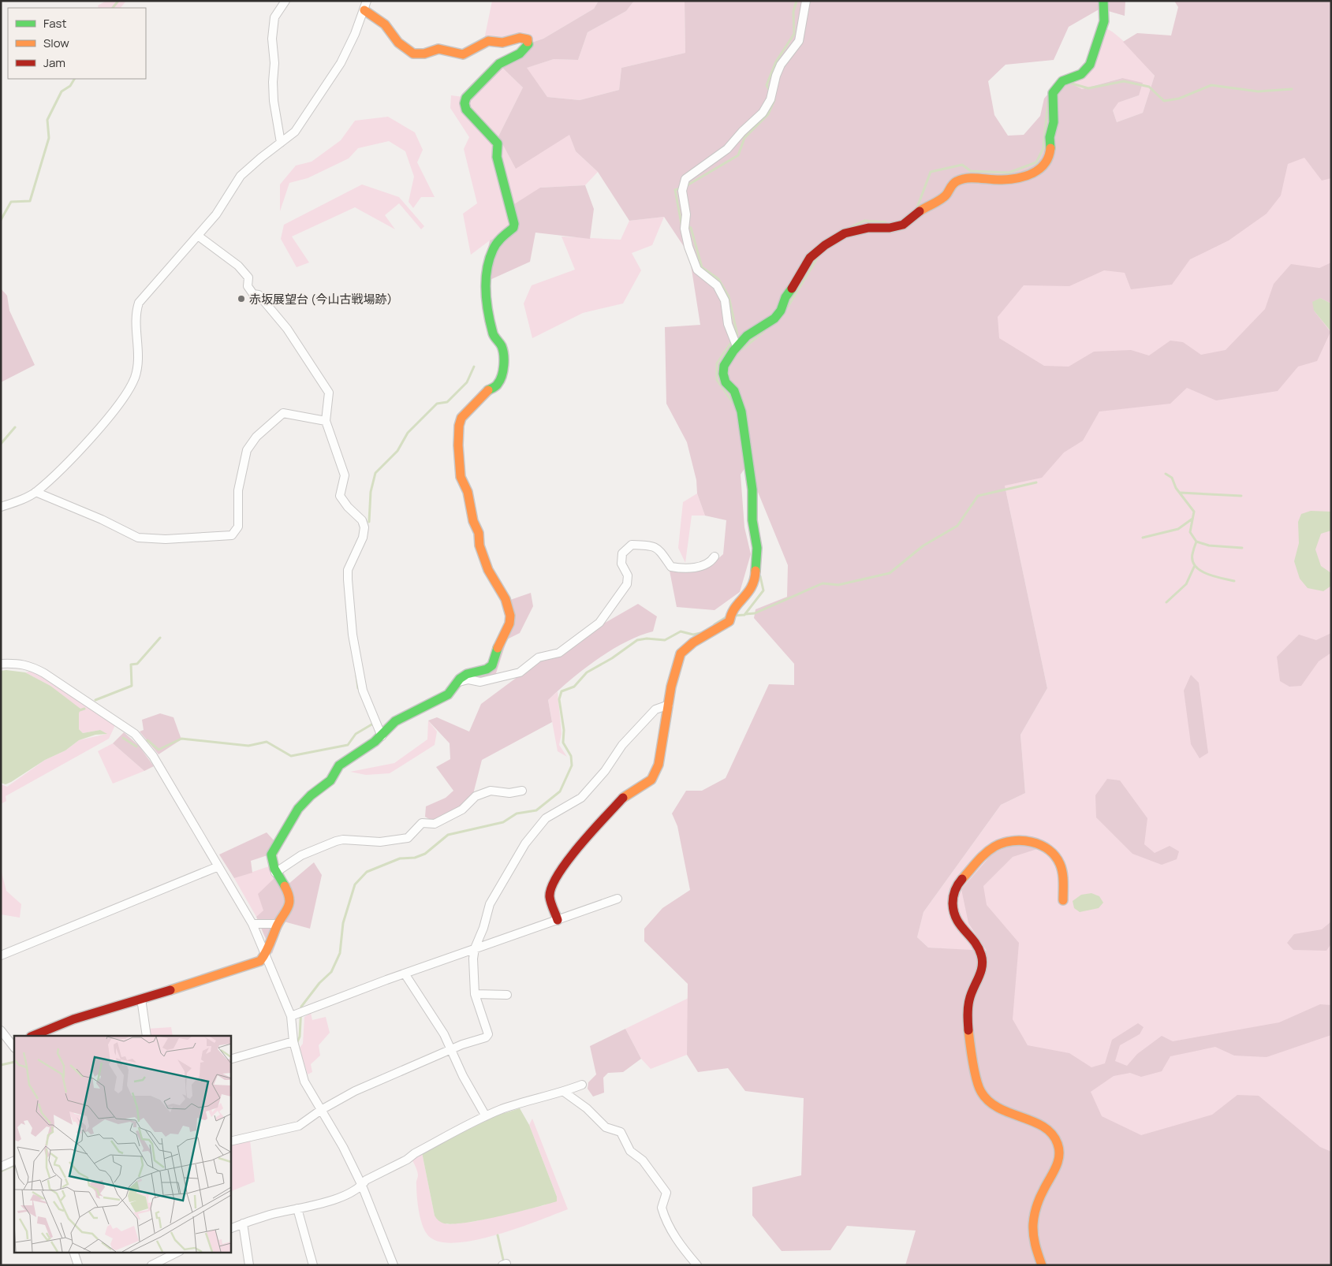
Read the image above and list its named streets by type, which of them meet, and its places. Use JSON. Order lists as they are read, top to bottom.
{
  "places": ["赤坂展望台 (今山古戦場跡）"],
  "legend": ["Fast", "Slow", "Jam"]
}
